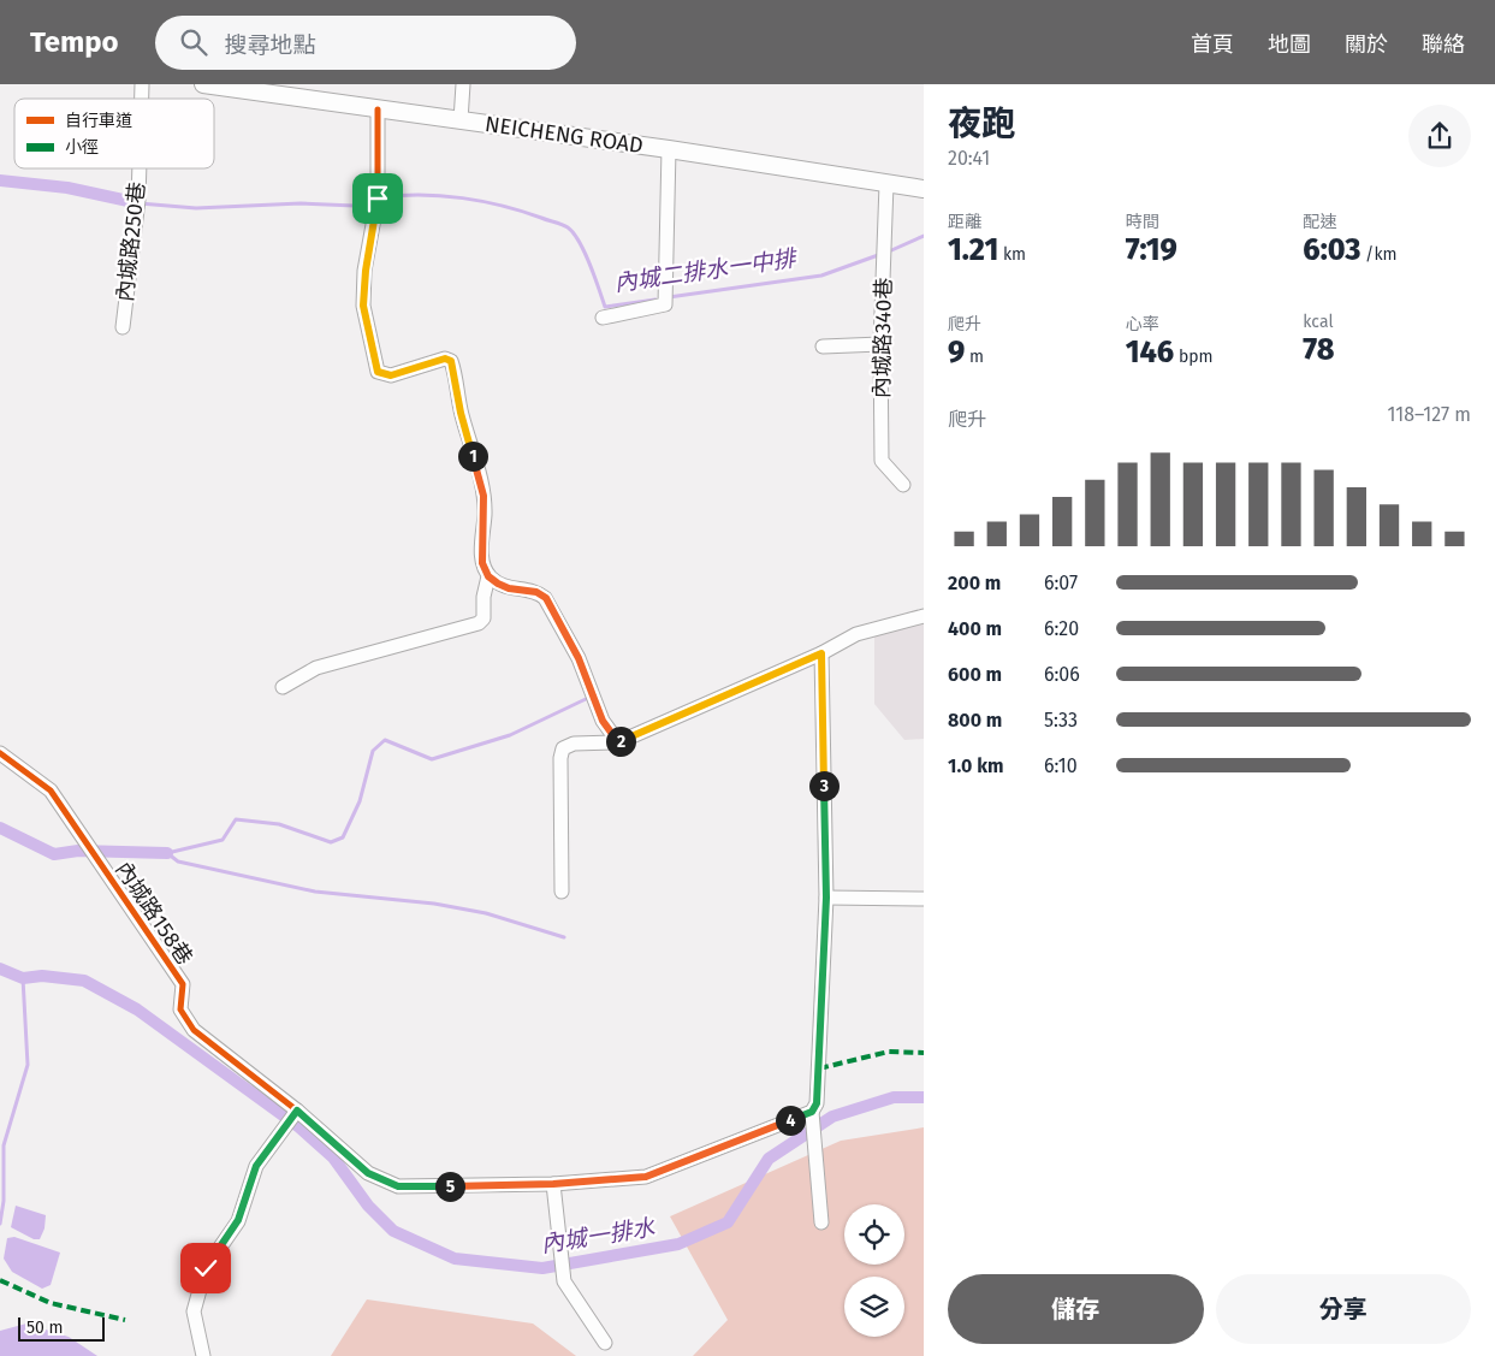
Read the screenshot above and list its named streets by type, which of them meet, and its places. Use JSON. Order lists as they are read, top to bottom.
{
  "streets": {
    "street": [
      "NEICHENG ROAD",
      "內城路250巷",
      "內城路340巷",
      "內城路158巷"
    ]
  },
  "crossings": [
    ["NEICHENG ROAD", "內城路340巷"]
  ],
  "water": ["內城二排水一中排", "內城一排水"],
  "legend": ["自行車道", "小徑"],
  "scale_bar": "50 m",
  "page": {
    "header": "Tempo",
    "search": "搜尋地點",
    "nav": [
      "首頁",
      "地圖",
      "關於",
      "聯絡"
    ],
    "heading": ["夜跑", "20:41"],
    "stats": [
      ["距離", "1.21 km"],
      ["時間", "7:19"],
      ["配速", "6:03 /km"],
      ["爬升", "9 m"],
      ["心率", "146 bpm"],
      ["kcal", "78"]
    ],
    "chart": ["爬升", "118–127 m"],
    "pins": [
      "1",
      "2",
      "3",
      "4",
      "5"
    ],
    "list": [
      {
        "name": "200 m",
        "note": "6:07"
      },
      {
        "name": "400 m",
        "note": "6:20"
      },
      {
        "name": "600 m",
        "note": "6:06"
      },
      {
        "name": "800 m",
        "note": "5:33"
      },
      {
        "name": "1.0 km",
        "note": "6:10"
      }
    ],
    "buttons": ["儲存", "分享"],
    "scale": "50 m"
  }
}
